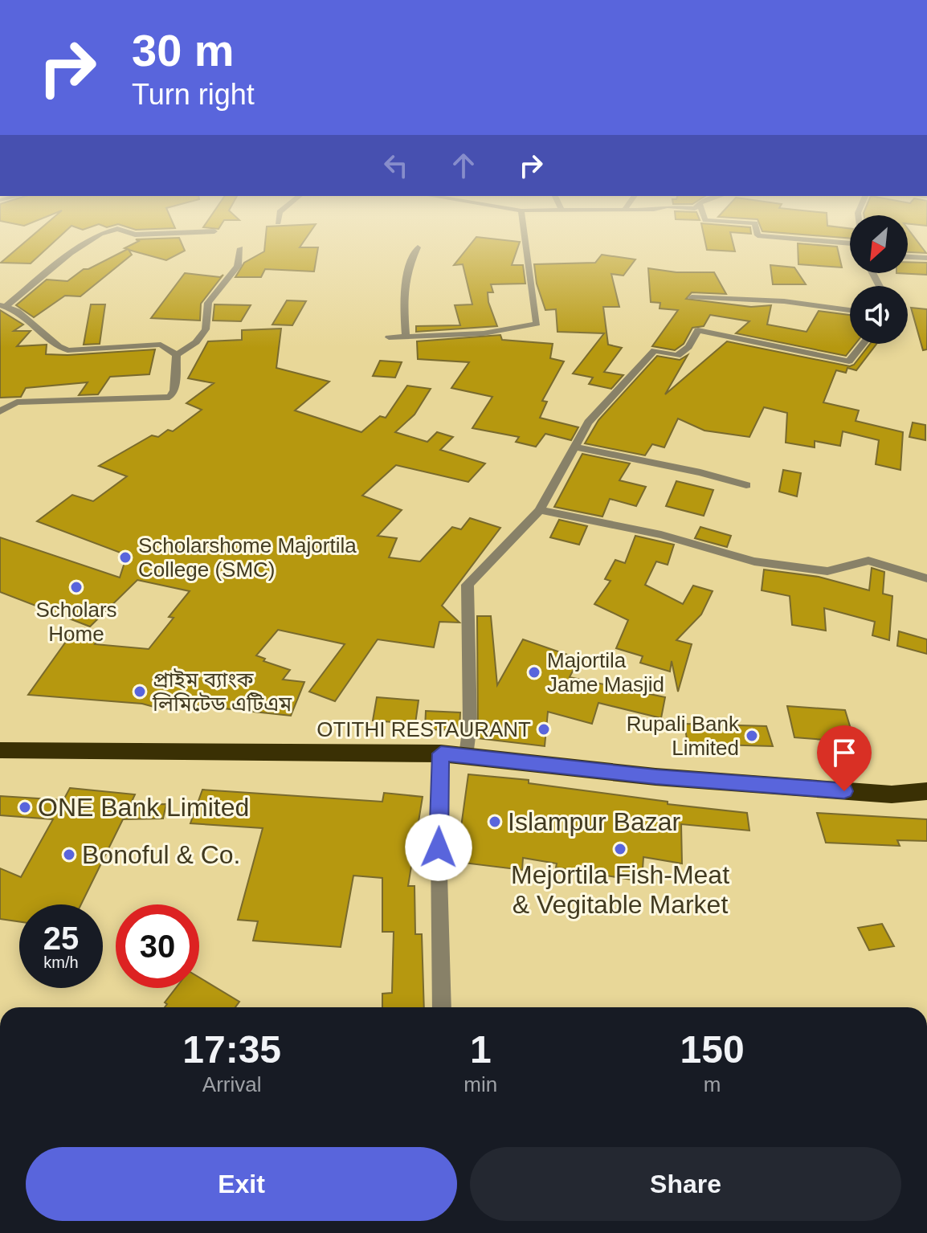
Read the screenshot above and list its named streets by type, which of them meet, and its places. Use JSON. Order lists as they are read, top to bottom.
{
  "places": [
    "Scholarshome Majortila College (SMC)",
    "Scholars Home",
    "Majortila Jame Masjid",
    "প্রাইম ব্যাংক লিমিটেড এটিএম",
    "OTITHI RESTAURANT",
    "Rupali Bank Limited",
    "ONE Bank Limited",
    "Islampur Bazar",
    "Mejortila Fish-Meat & Vegitable Market",
    "Bonoful & Co."
  ],
  "north": "bottom left",
  "page": {
    "turn": ["30 m", "Turn right"],
    "speed": "25 km/h",
    "limit": "30",
    "eta": [
      "17:35",
      "Arrival",
      "1",
      "min",
      "150",
      "m"
    ],
    "buttons": ["Exit", "Share"]
  }
}
